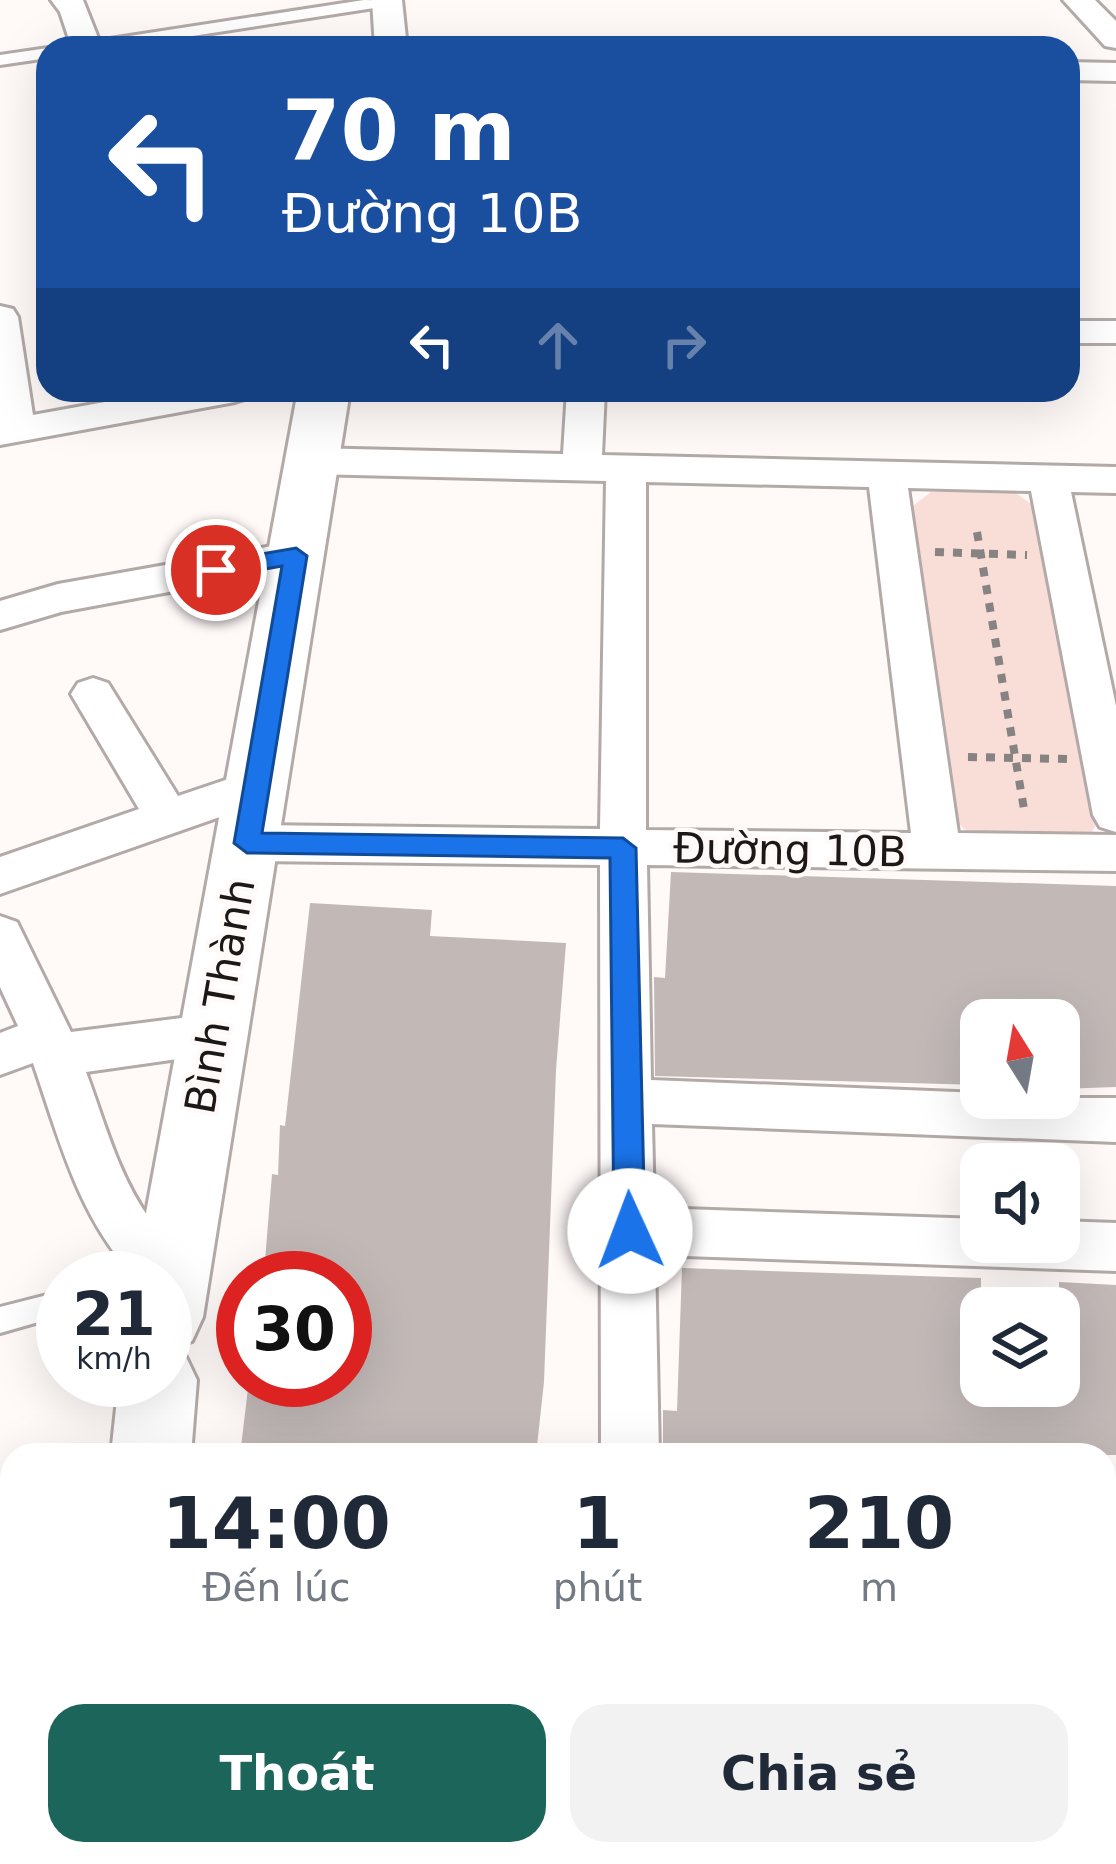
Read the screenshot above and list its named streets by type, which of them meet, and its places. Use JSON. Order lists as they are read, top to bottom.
{
  "streets": {
    "street": ["Đường 10B", "Bình Thành"]
  },
  "crossings": [
    ["Đường 10B", "Bình Thành"]
  ],
  "north": "top",
  "page": {
    "turn": ["70 m", "Đường 10B"],
    "speed": "21 km/h",
    "limit": "30",
    "eta": [
      "14:00",
      "Đến lúc",
      "1",
      "phút",
      "210",
      "m"
    ],
    "buttons": ["Thoát", "Chia sẻ"]
  }
}
